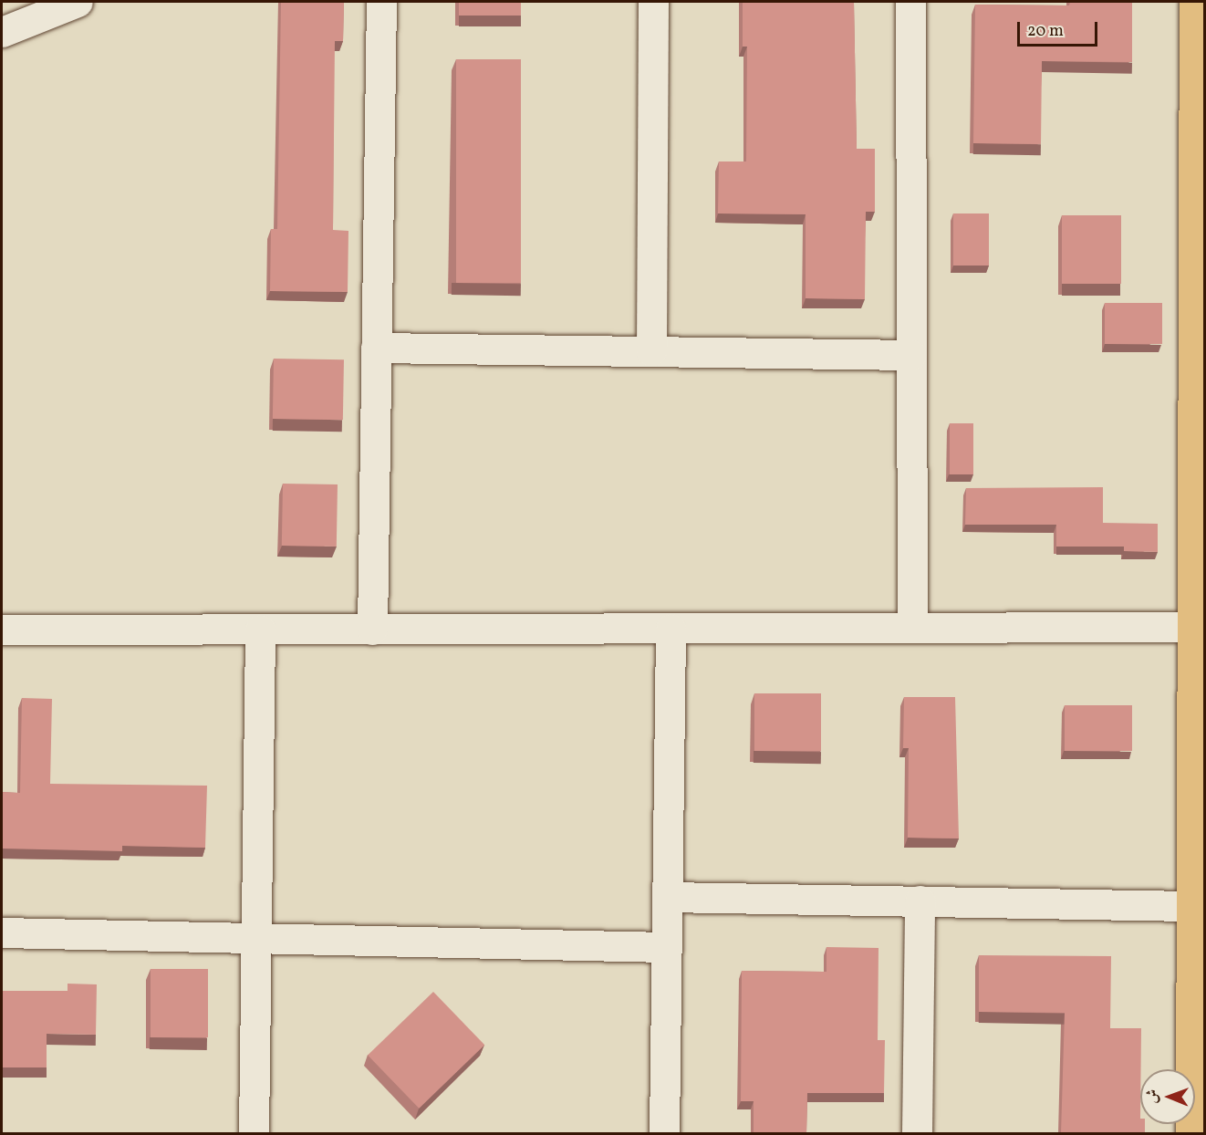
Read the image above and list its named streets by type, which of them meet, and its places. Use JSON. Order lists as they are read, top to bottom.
{
  "scale_bar": "20 m",
  "north": "left"
}
